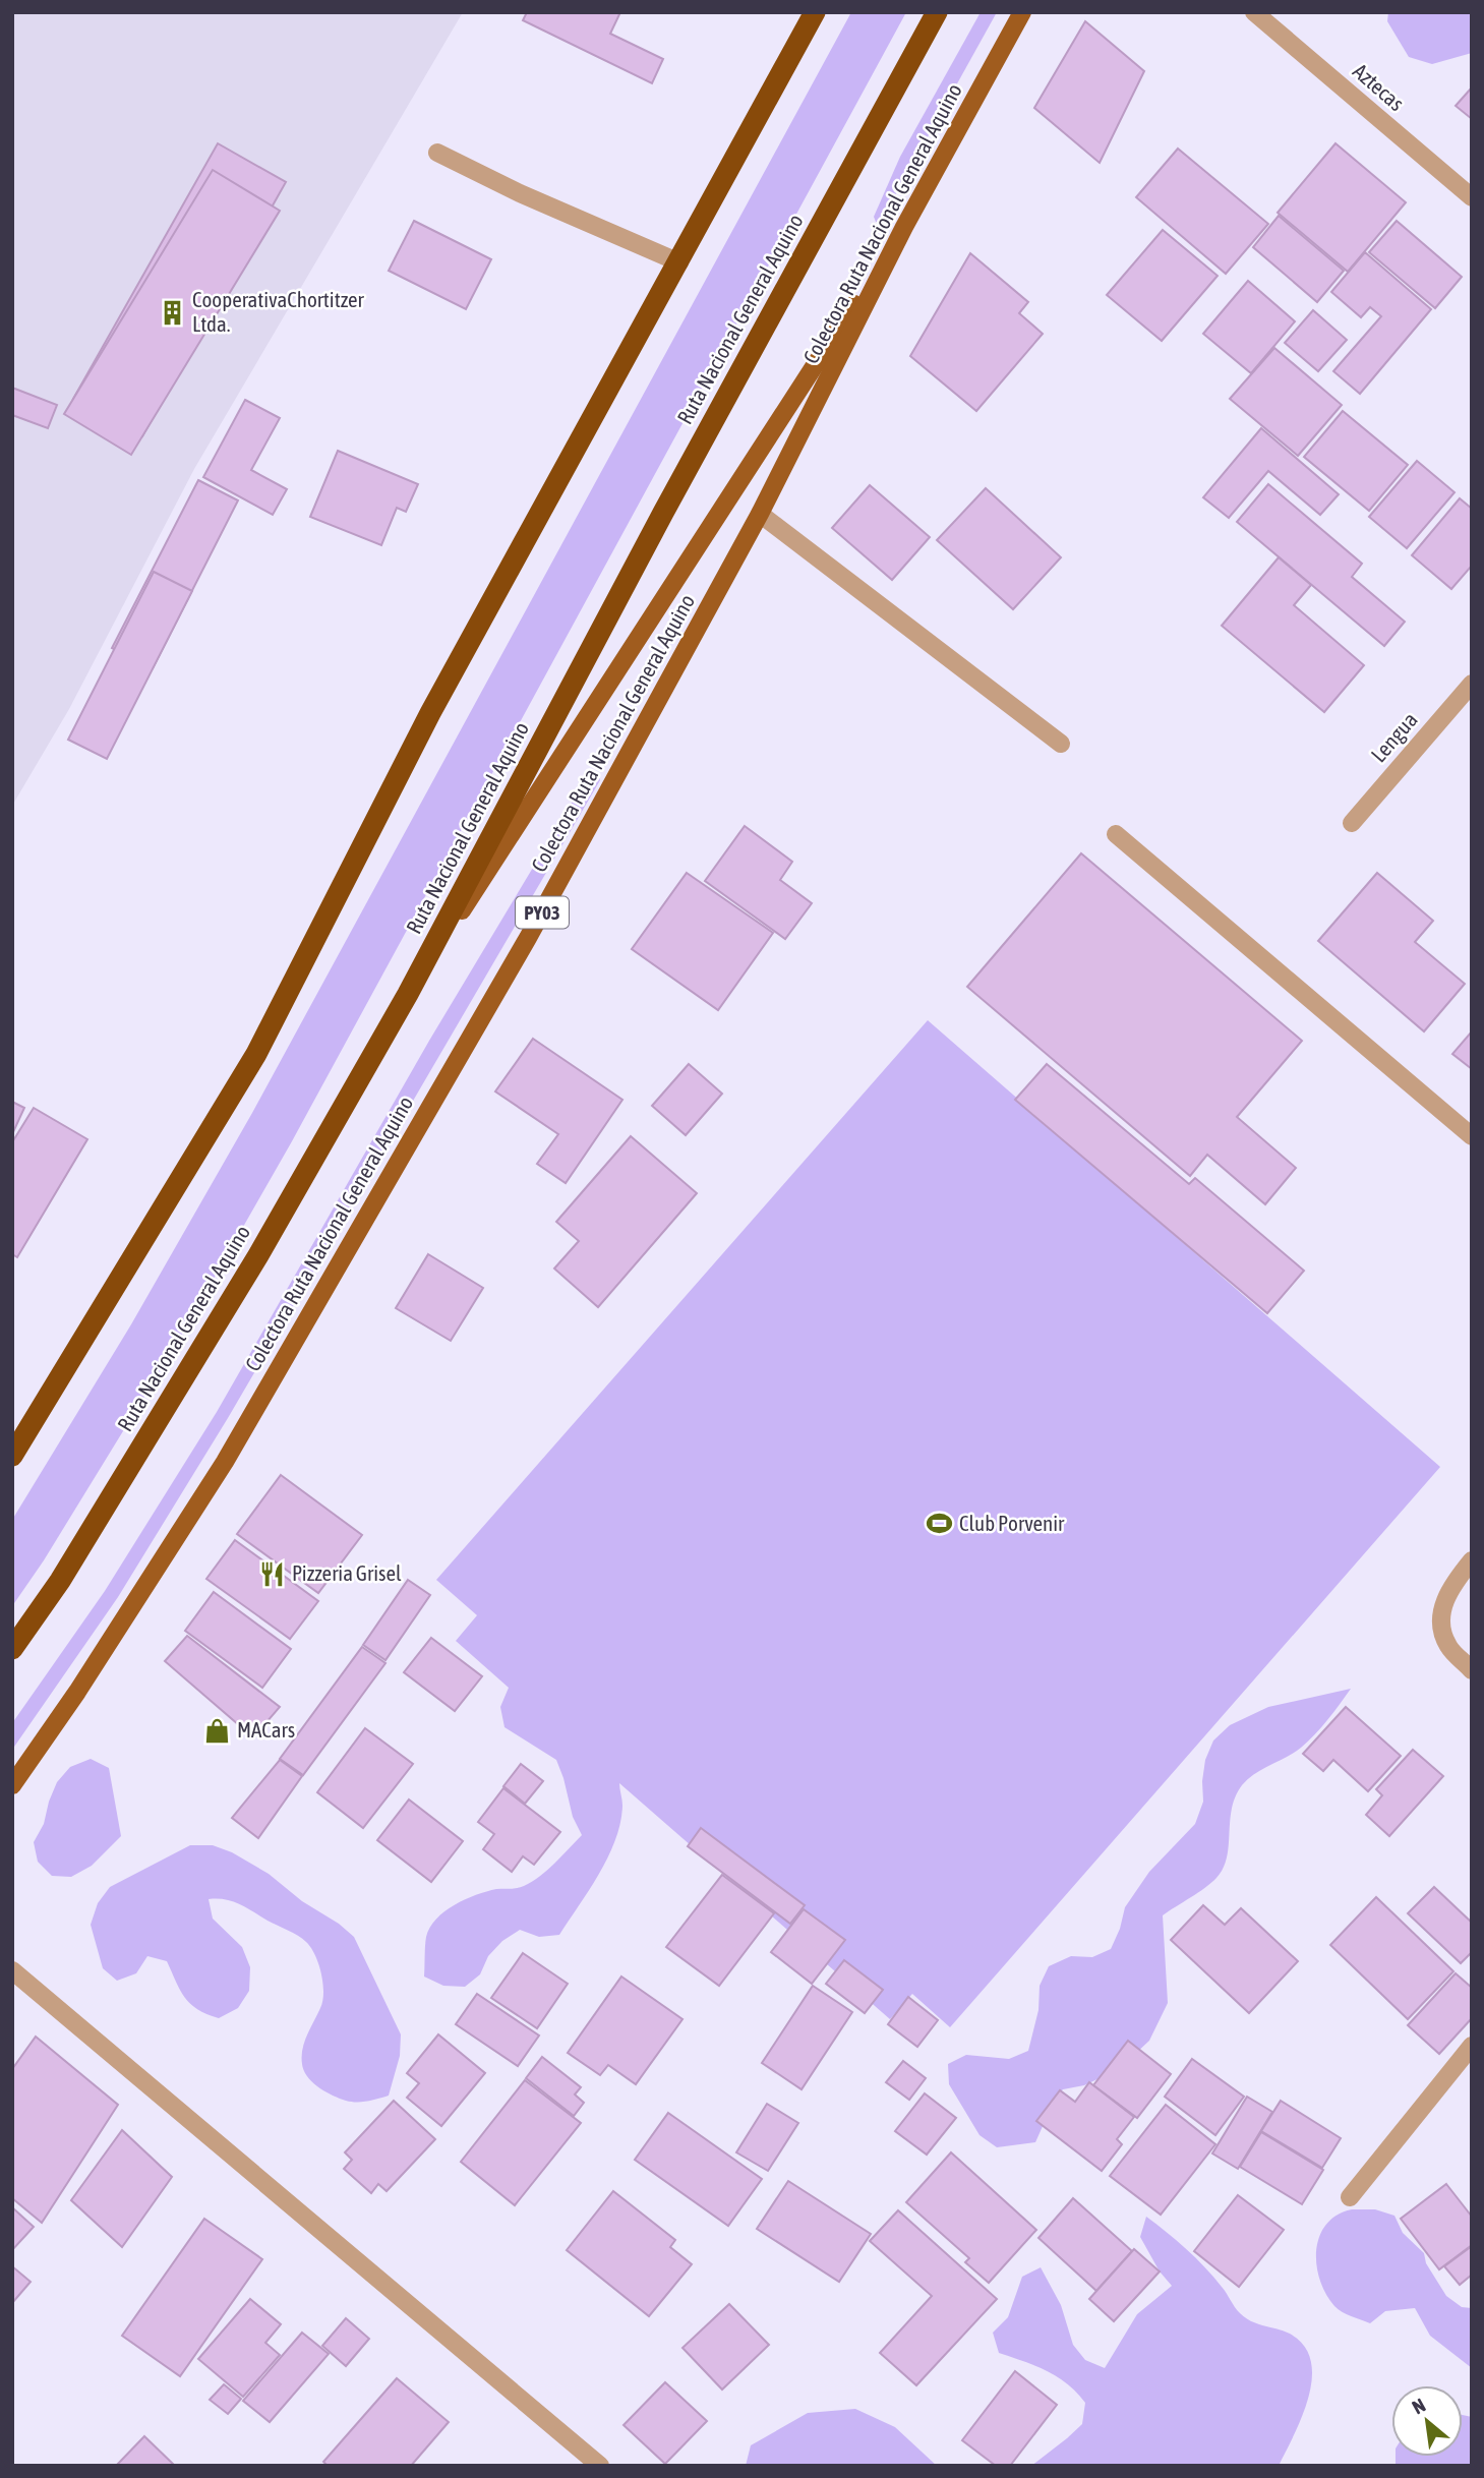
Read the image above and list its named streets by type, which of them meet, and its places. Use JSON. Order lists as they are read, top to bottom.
{
  "streets": {
    "highway": ["Ruta Nacional General Aquino"],
    "main road": ["Colectora Ruta Nacional General Aquino", "PY03"],
    "street": ["Aztecas", "Lengua"]
  },
  "places": {
    "building": ["CooperativaChortitzer Ltda."],
    "sports": ["Club Porvenir"],
    "restaurant": ["Pizzeria Grisel"],
    "shop": ["MACars"]
  },
  "north": "top left"
}
